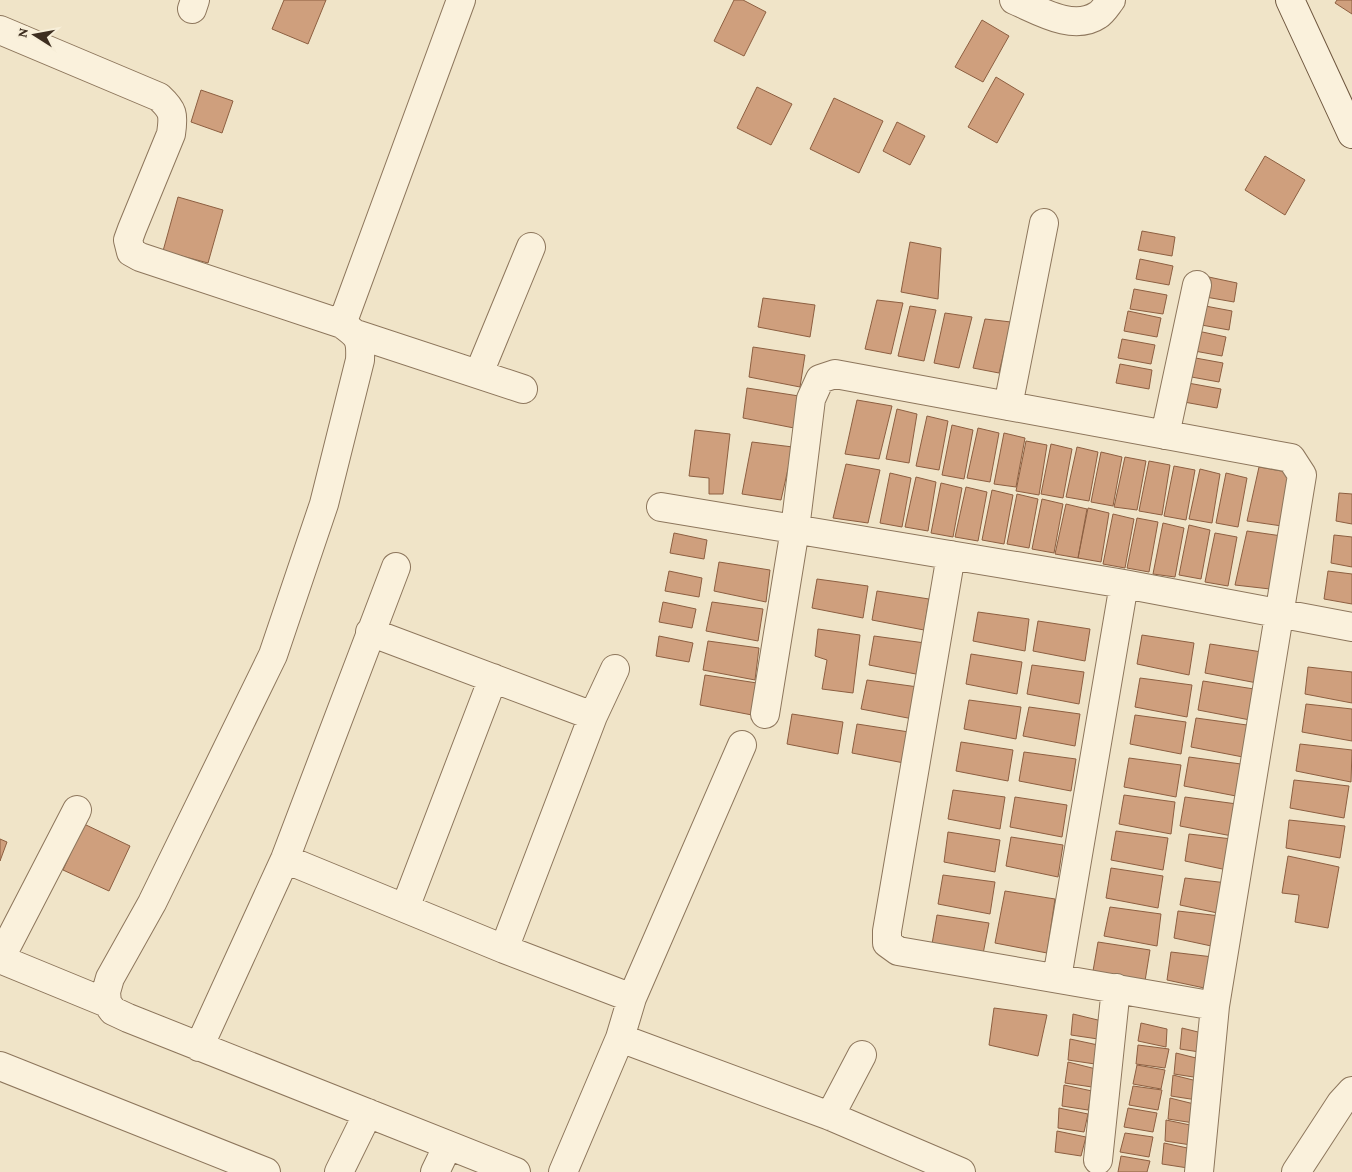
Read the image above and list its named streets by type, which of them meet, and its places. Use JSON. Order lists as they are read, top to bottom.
{
  "north": "left"
}
